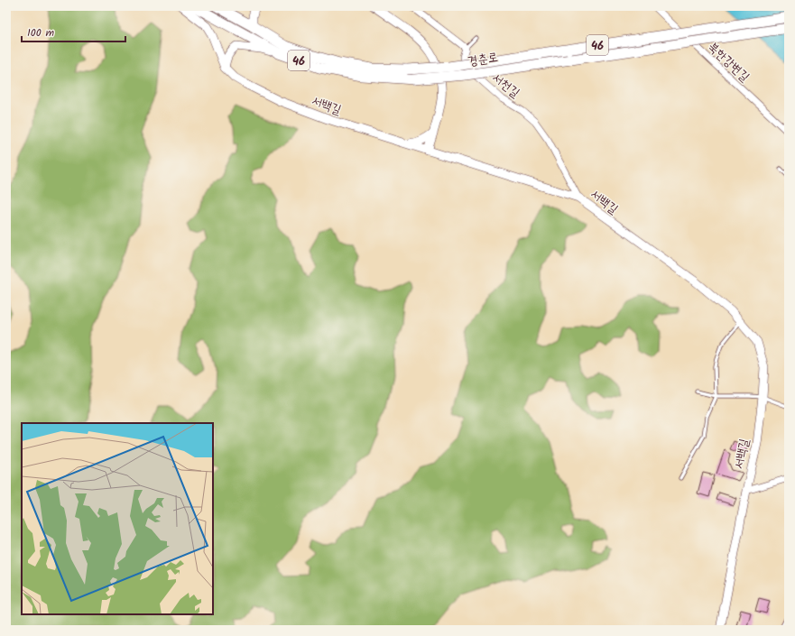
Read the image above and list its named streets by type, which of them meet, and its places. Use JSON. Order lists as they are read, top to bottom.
{
  "streets": {
    "main road": ["46", "경춘로"],
    "street": ["북한강변길", "서천길", "서백길"]
  },
  "crossings": [
    ["서천길", "서백길"]
  ],
  "scale_bar": "100 m"
}
